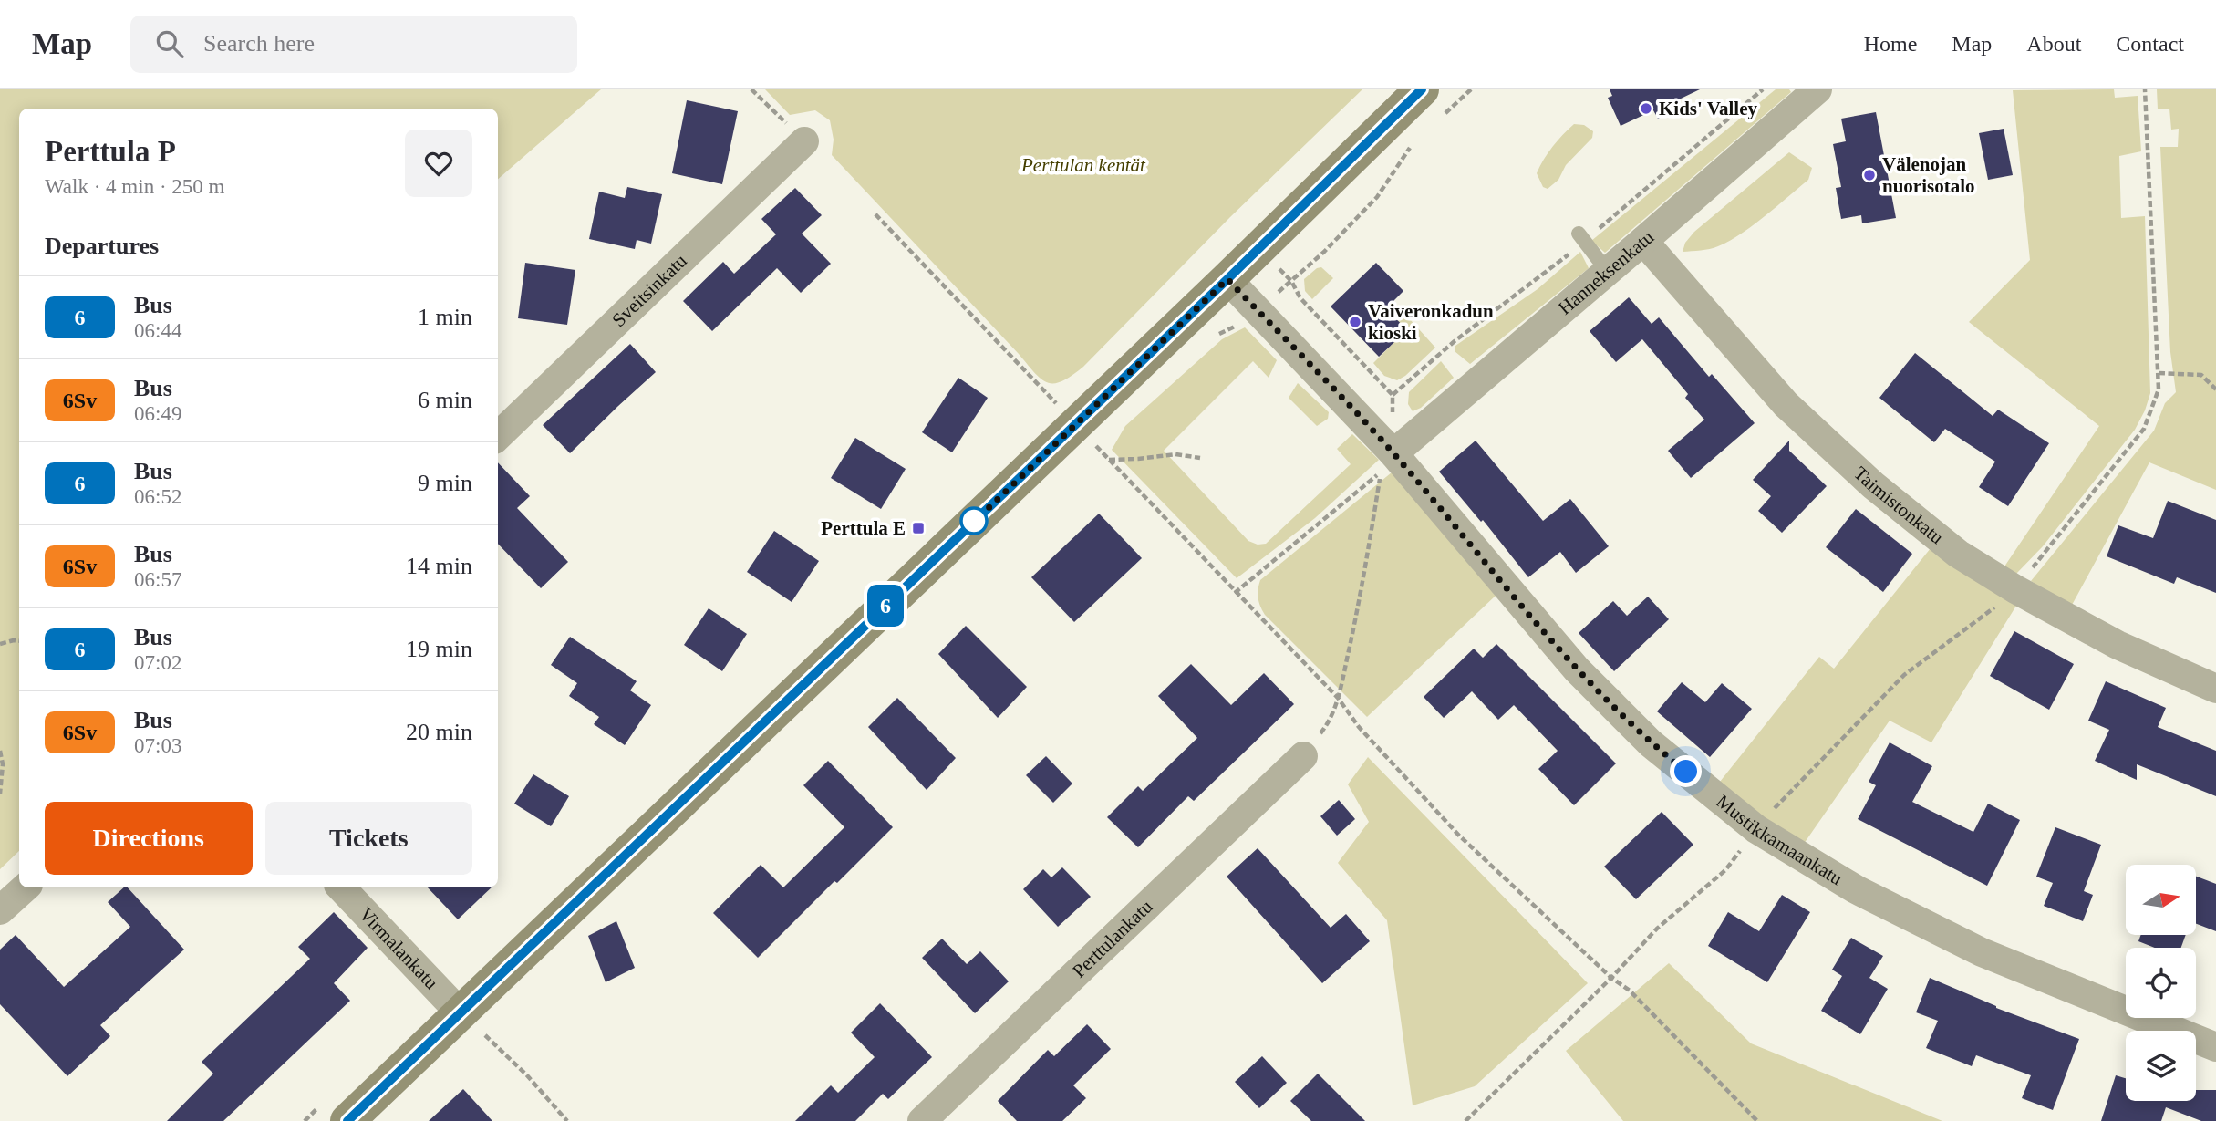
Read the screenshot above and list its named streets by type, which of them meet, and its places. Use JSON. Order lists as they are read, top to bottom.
{
  "streets": {
    "street": [
      "Hanneksenkatu",
      "Sveitsinkatu",
      "Taimistonkatu",
      "Mustikkamaankatu",
      "Perttulankatu",
      "Virmalankatu"
    ]
  },
  "crossings": [
    ["Hanneksenkatu", "Taimistonkatu"],
    ["Hanneksenkatu", "Mustikkamaankatu"]
  ],
  "parks": ["Perttulan kentät"],
  "places": {
    "other": ["Kids' Valley", "Välenojan nuorisotalo", "Vaiveronkadun kioski"],
    "transit": ["Perttula E"]
  },
  "lines": ["bus line 6"],
  "north": "right",
  "page": {
    "header": "Map",
    "search": "Search here",
    "nav": [
      "Home",
      "Map",
      "About",
      "Contact"
    ],
    "on_map": "6",
    "heading": [
      ["Perttula P", "Walk · 4 min · 250 m"],
      "Departures"
    ],
    "list": [
      {
        "mark": "6",
        "name": "Bus",
        "note": "06:44",
        "value": "1 min"
      },
      {
        "mark": "6Sv",
        "name": "Bus",
        "note": "06:49",
        "value": "6 min"
      },
      {
        "mark": "6",
        "name": "Bus",
        "note": "06:52",
        "value": "9 min"
      },
      {
        "mark": "6Sv",
        "name": "Bus",
        "note": "06:57",
        "value": "14 min"
      },
      {
        "mark": "6",
        "name": "Bus",
        "note": "07:02",
        "value": "19 min"
      },
      {
        "mark": "6Sv",
        "name": "Bus",
        "note": "07:03",
        "value": "20 min"
      }
    ],
    "buttons": ["Directions", "Tickets"]
  }
}
